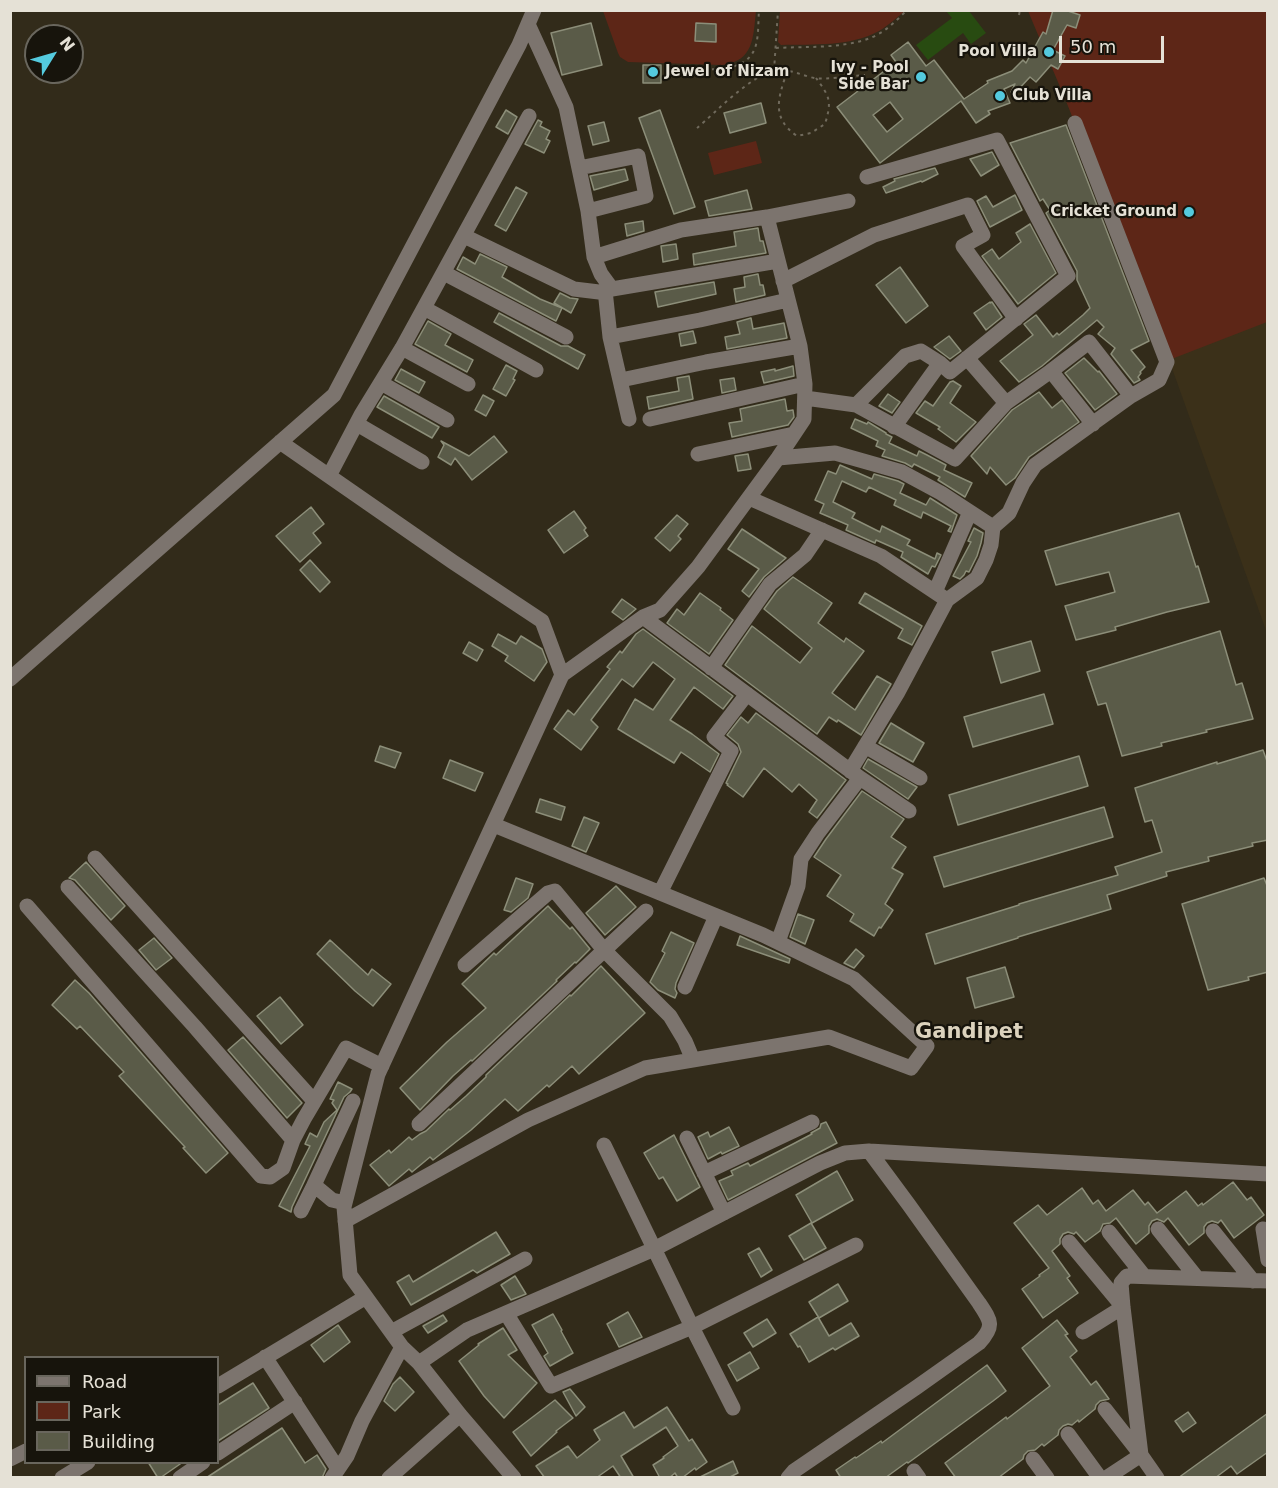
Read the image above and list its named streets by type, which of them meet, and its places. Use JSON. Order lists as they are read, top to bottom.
{
  "districts": ["Gandipet"],
  "places": [
    "Pool Villa",
    "Jewel of Nizam",
    "Ivy - Pool Side Bar",
    "Club Villa",
    "Cricket Ground"
  ],
  "legend": ["Road", "Park", "Building"],
  "scale_bar": "50 m",
  "north": "top right"
}
